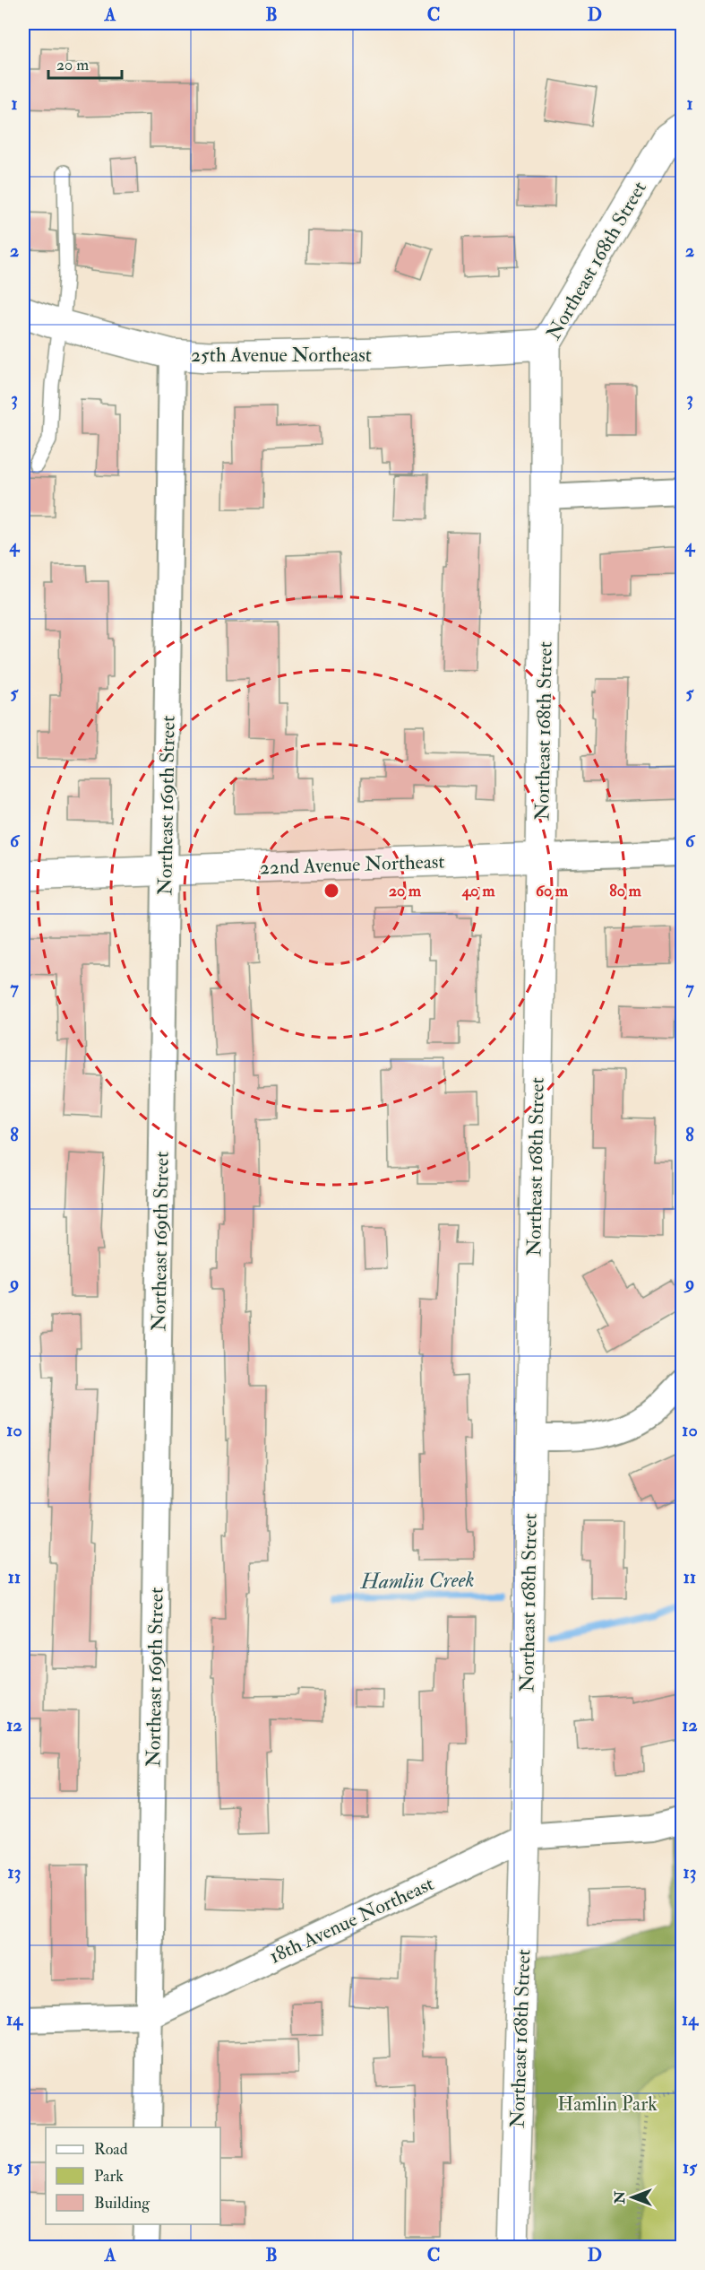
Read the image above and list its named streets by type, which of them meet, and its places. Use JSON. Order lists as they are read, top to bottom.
{
  "streets": {
    "street": [
      "Northeast 168th Street",
      "25th Avenue Northeast",
      "Northeast 169th Street",
      "22nd Avenue Northeast",
      "18th Avenue Northeast"
    ]
  },
  "crossings": [
    ["Northeast 168th Street", "25th Avenue Northeast"],
    ["Northeast 168th Street", "22nd Avenue Northeast"],
    ["Northeast 168th Street", "18th Avenue Northeast"],
    ["25th Avenue Northeast", "Northeast 169th Street"],
    ["Northeast 169th Street", "22nd Avenue Northeast"],
    ["Northeast 169th Street", "18th Avenue Northeast"]
  ],
  "water": ["Hamlin Creek"],
  "parks": ["Hamlin Park"],
  "legend": ["Road", "Park", "Building"],
  "scale_bar": "20 m",
  "north": "left",
  "grid": {
    "columns": [
      "A",
      "B",
      "C",
      "D"
    ],
    "rows": [
      "1",
      "2",
      "3",
      "4",
      "5",
      "6",
      "7",
      "8",
      "9",
      "10",
      "11",
      "12",
      "13",
      "14",
      "15"
    ]
  },
  "rings": [
    "20 m",
    "40 m",
    "60 m",
    "80 m"
  ]
}
